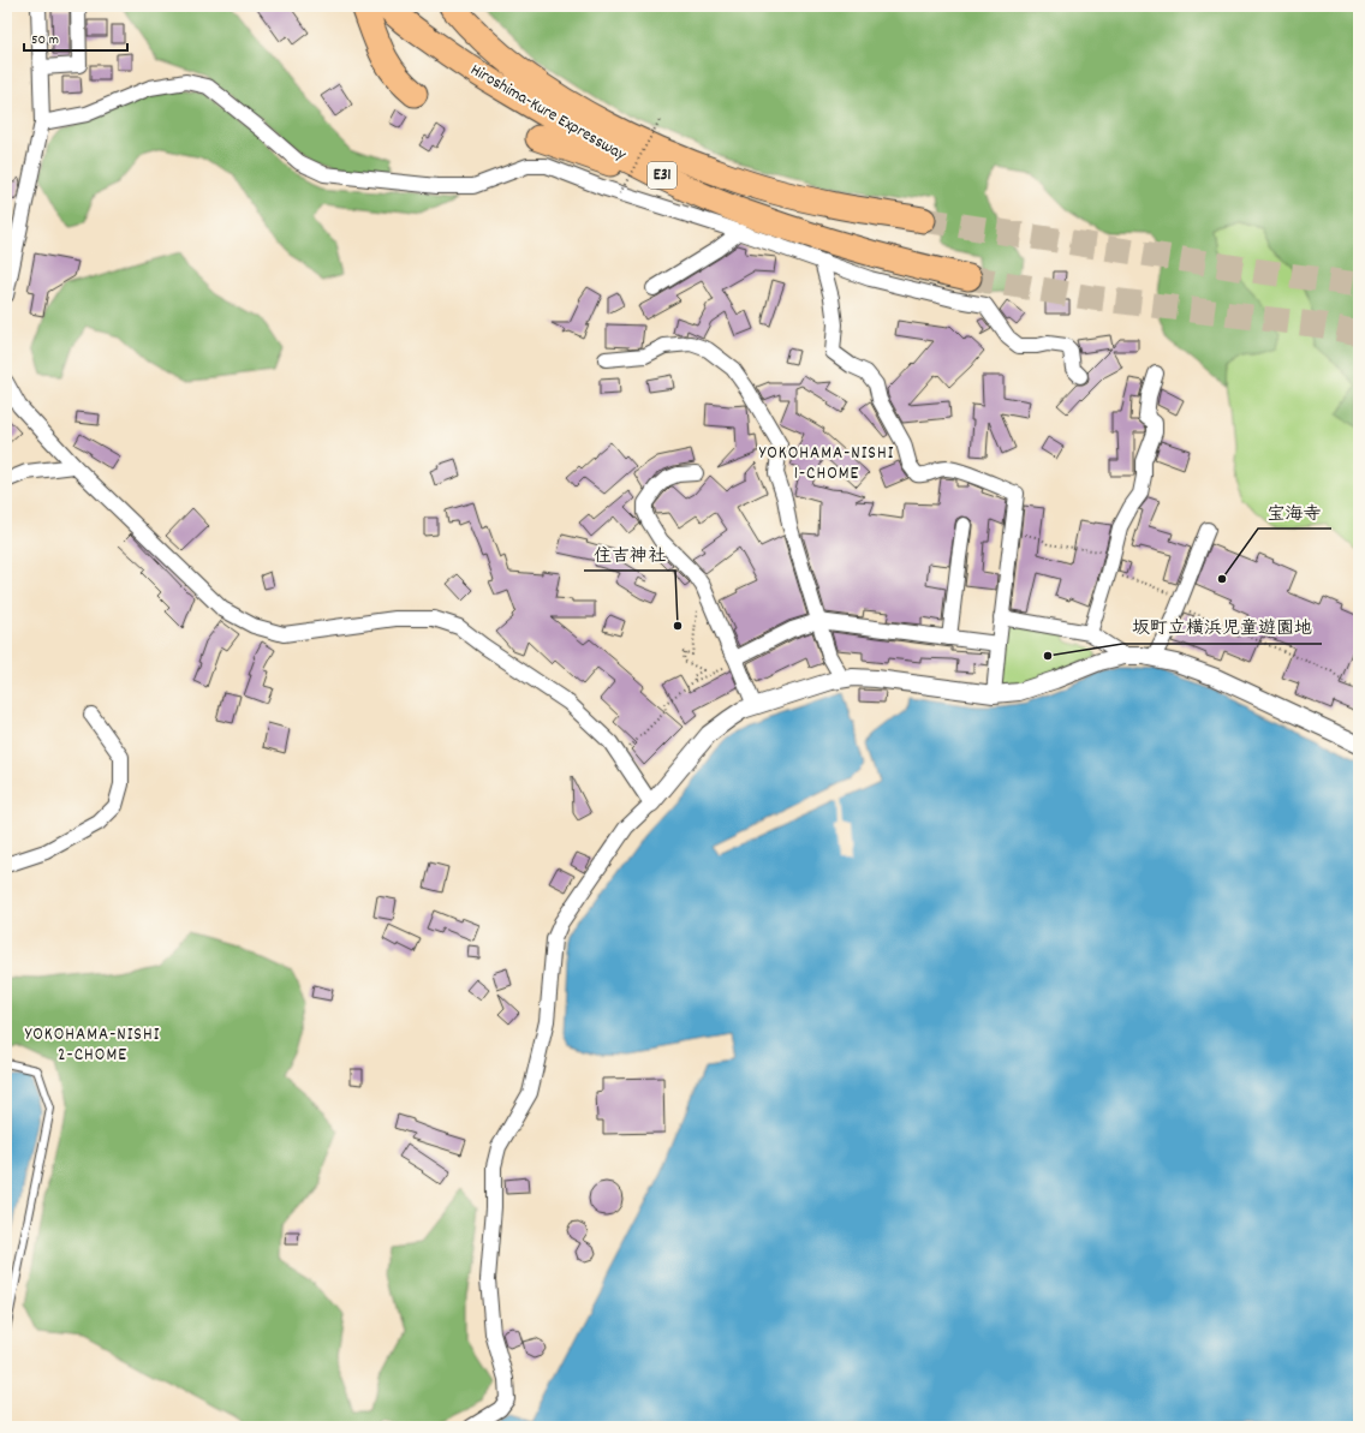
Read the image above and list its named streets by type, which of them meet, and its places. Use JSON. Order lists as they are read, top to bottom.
{
  "streets": {
    "highway": ["Hiroshima-Kure Expressway", "E31"]
  },
  "districts": ["YOKOHAMA-NISHI 1-CHOME", "YOKOHAMA-NISHI 2-CHOME"],
  "places": ["宝海寺", "住吉神社", "坂町立横浜児童遊園地"],
  "scale_bar": "50 m"
}
